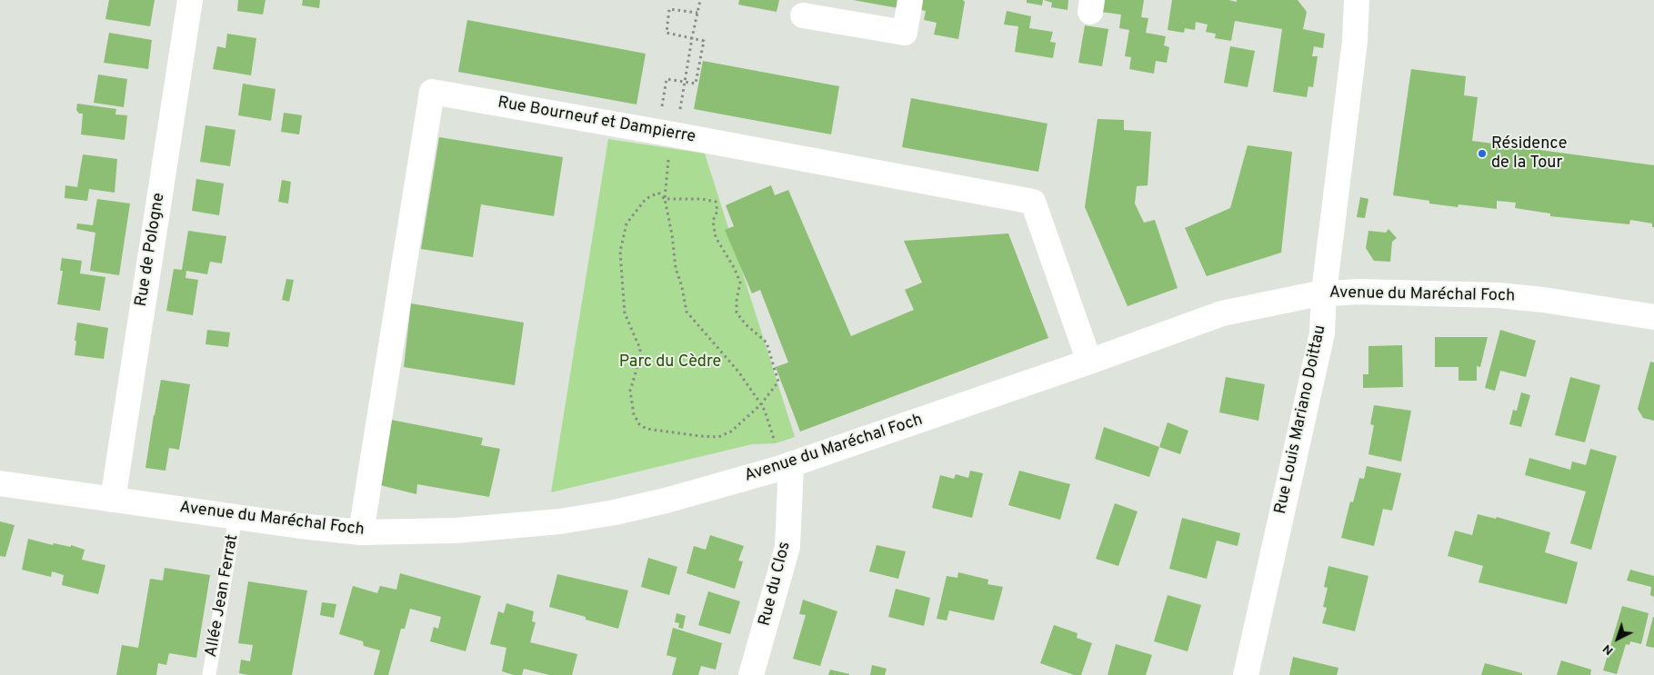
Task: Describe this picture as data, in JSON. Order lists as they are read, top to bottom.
{
  "streets": {
    "street": [
      "Rue Bourneuf et Dampierre",
      "Rue de Pologne",
      "Avenue du Maréchal Foch",
      "Rue Louis Mariano Doittau",
      "Rue du Clos"
    ],
    "lane": ["Allée Jean Ferrat"]
  },
  "crossings": [
    ["Rue Bourneuf et Dampierre", "Avenue du Maréchal Foch"],
    ["Rue de Pologne", "Avenue du Maréchal Foch"],
    ["Avenue du Maréchal Foch", "Rue Louis Mariano Doittau"],
    ["Avenue du Maréchal Foch", "Rue du Clos"],
    ["Avenue du Maréchal Foch", "Allée Jean Ferrat"]
  ],
  "parks": ["Parc du Cèdre"],
  "places": ["Résidence de la Tour"],
  "north": "bottom left"
}
